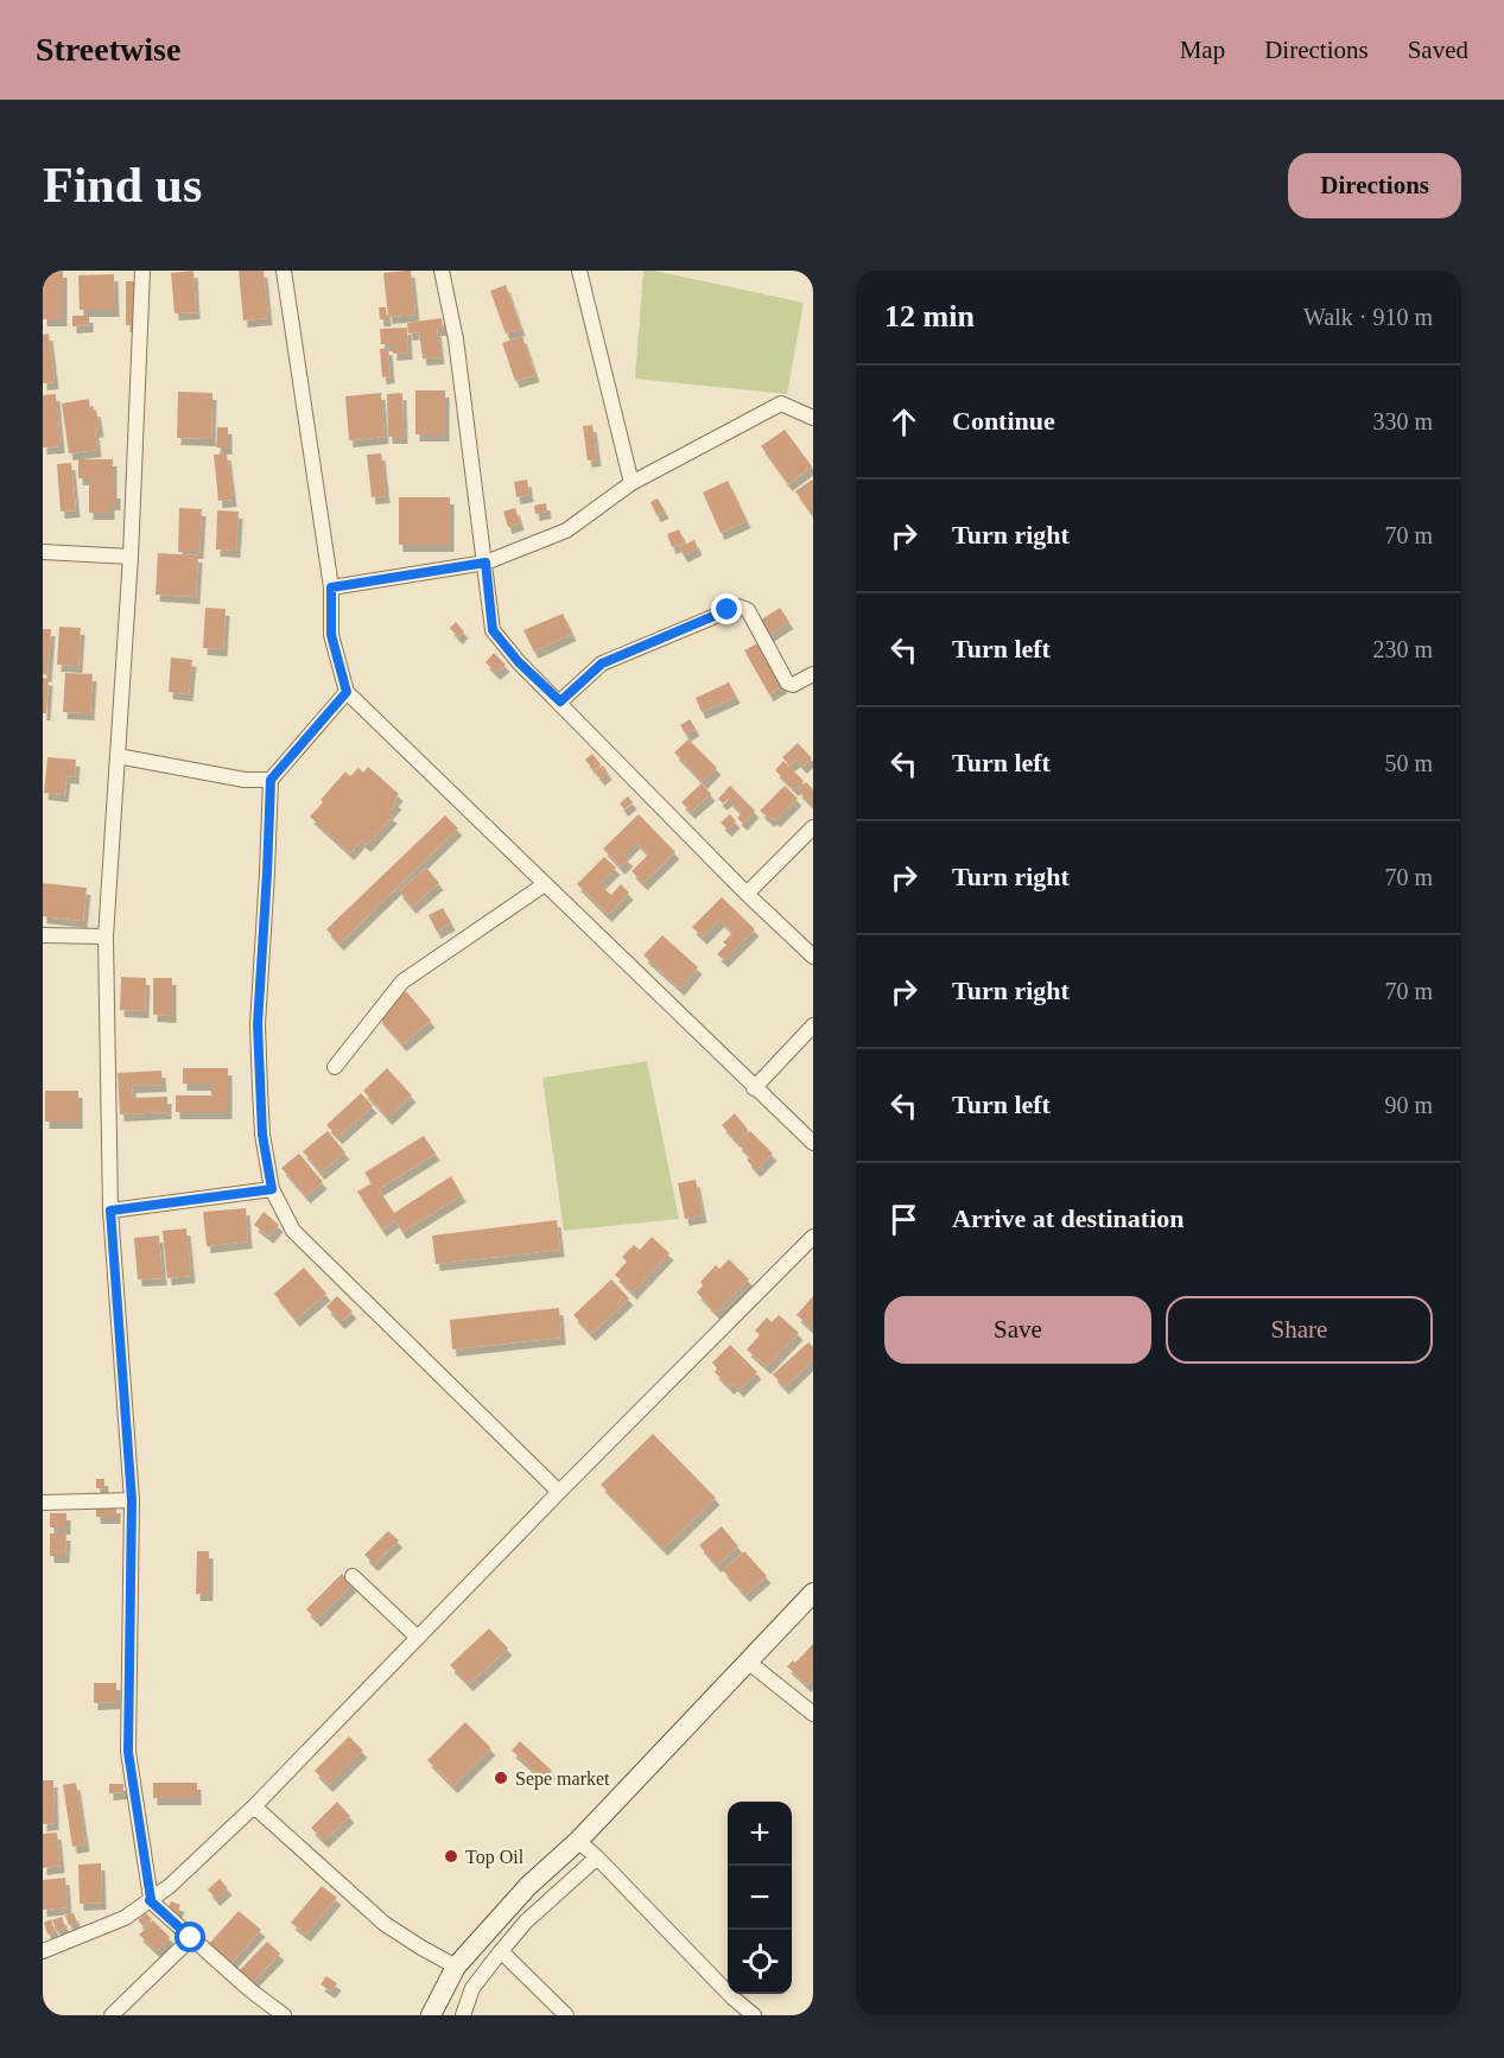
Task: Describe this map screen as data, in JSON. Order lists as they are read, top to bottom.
{
  "places": ["Sepe market", "Top Oil"],
  "page": {
    "header": "Streetwise",
    "nav": ["Map", "Directions", "Saved"],
    "buttons": [
      "Directions",
      ["Save", "Share"]
    ],
    "title": "Find us",
    "heading": ["12 min", "Walk · 910 m"],
    "list": [
      ["Continue", "330 m"],
      ["Turn right", "70 m"],
      ["Turn left", "230 m"],
      ["Turn left", "50 m"],
      ["Turn right", "70 m"],
      ["Turn right", "70 m"],
      ["Turn left", "90 m"],
      "Arrive at destination"
    ],
    "map_buttons": ["+", "−"]
  }
}
